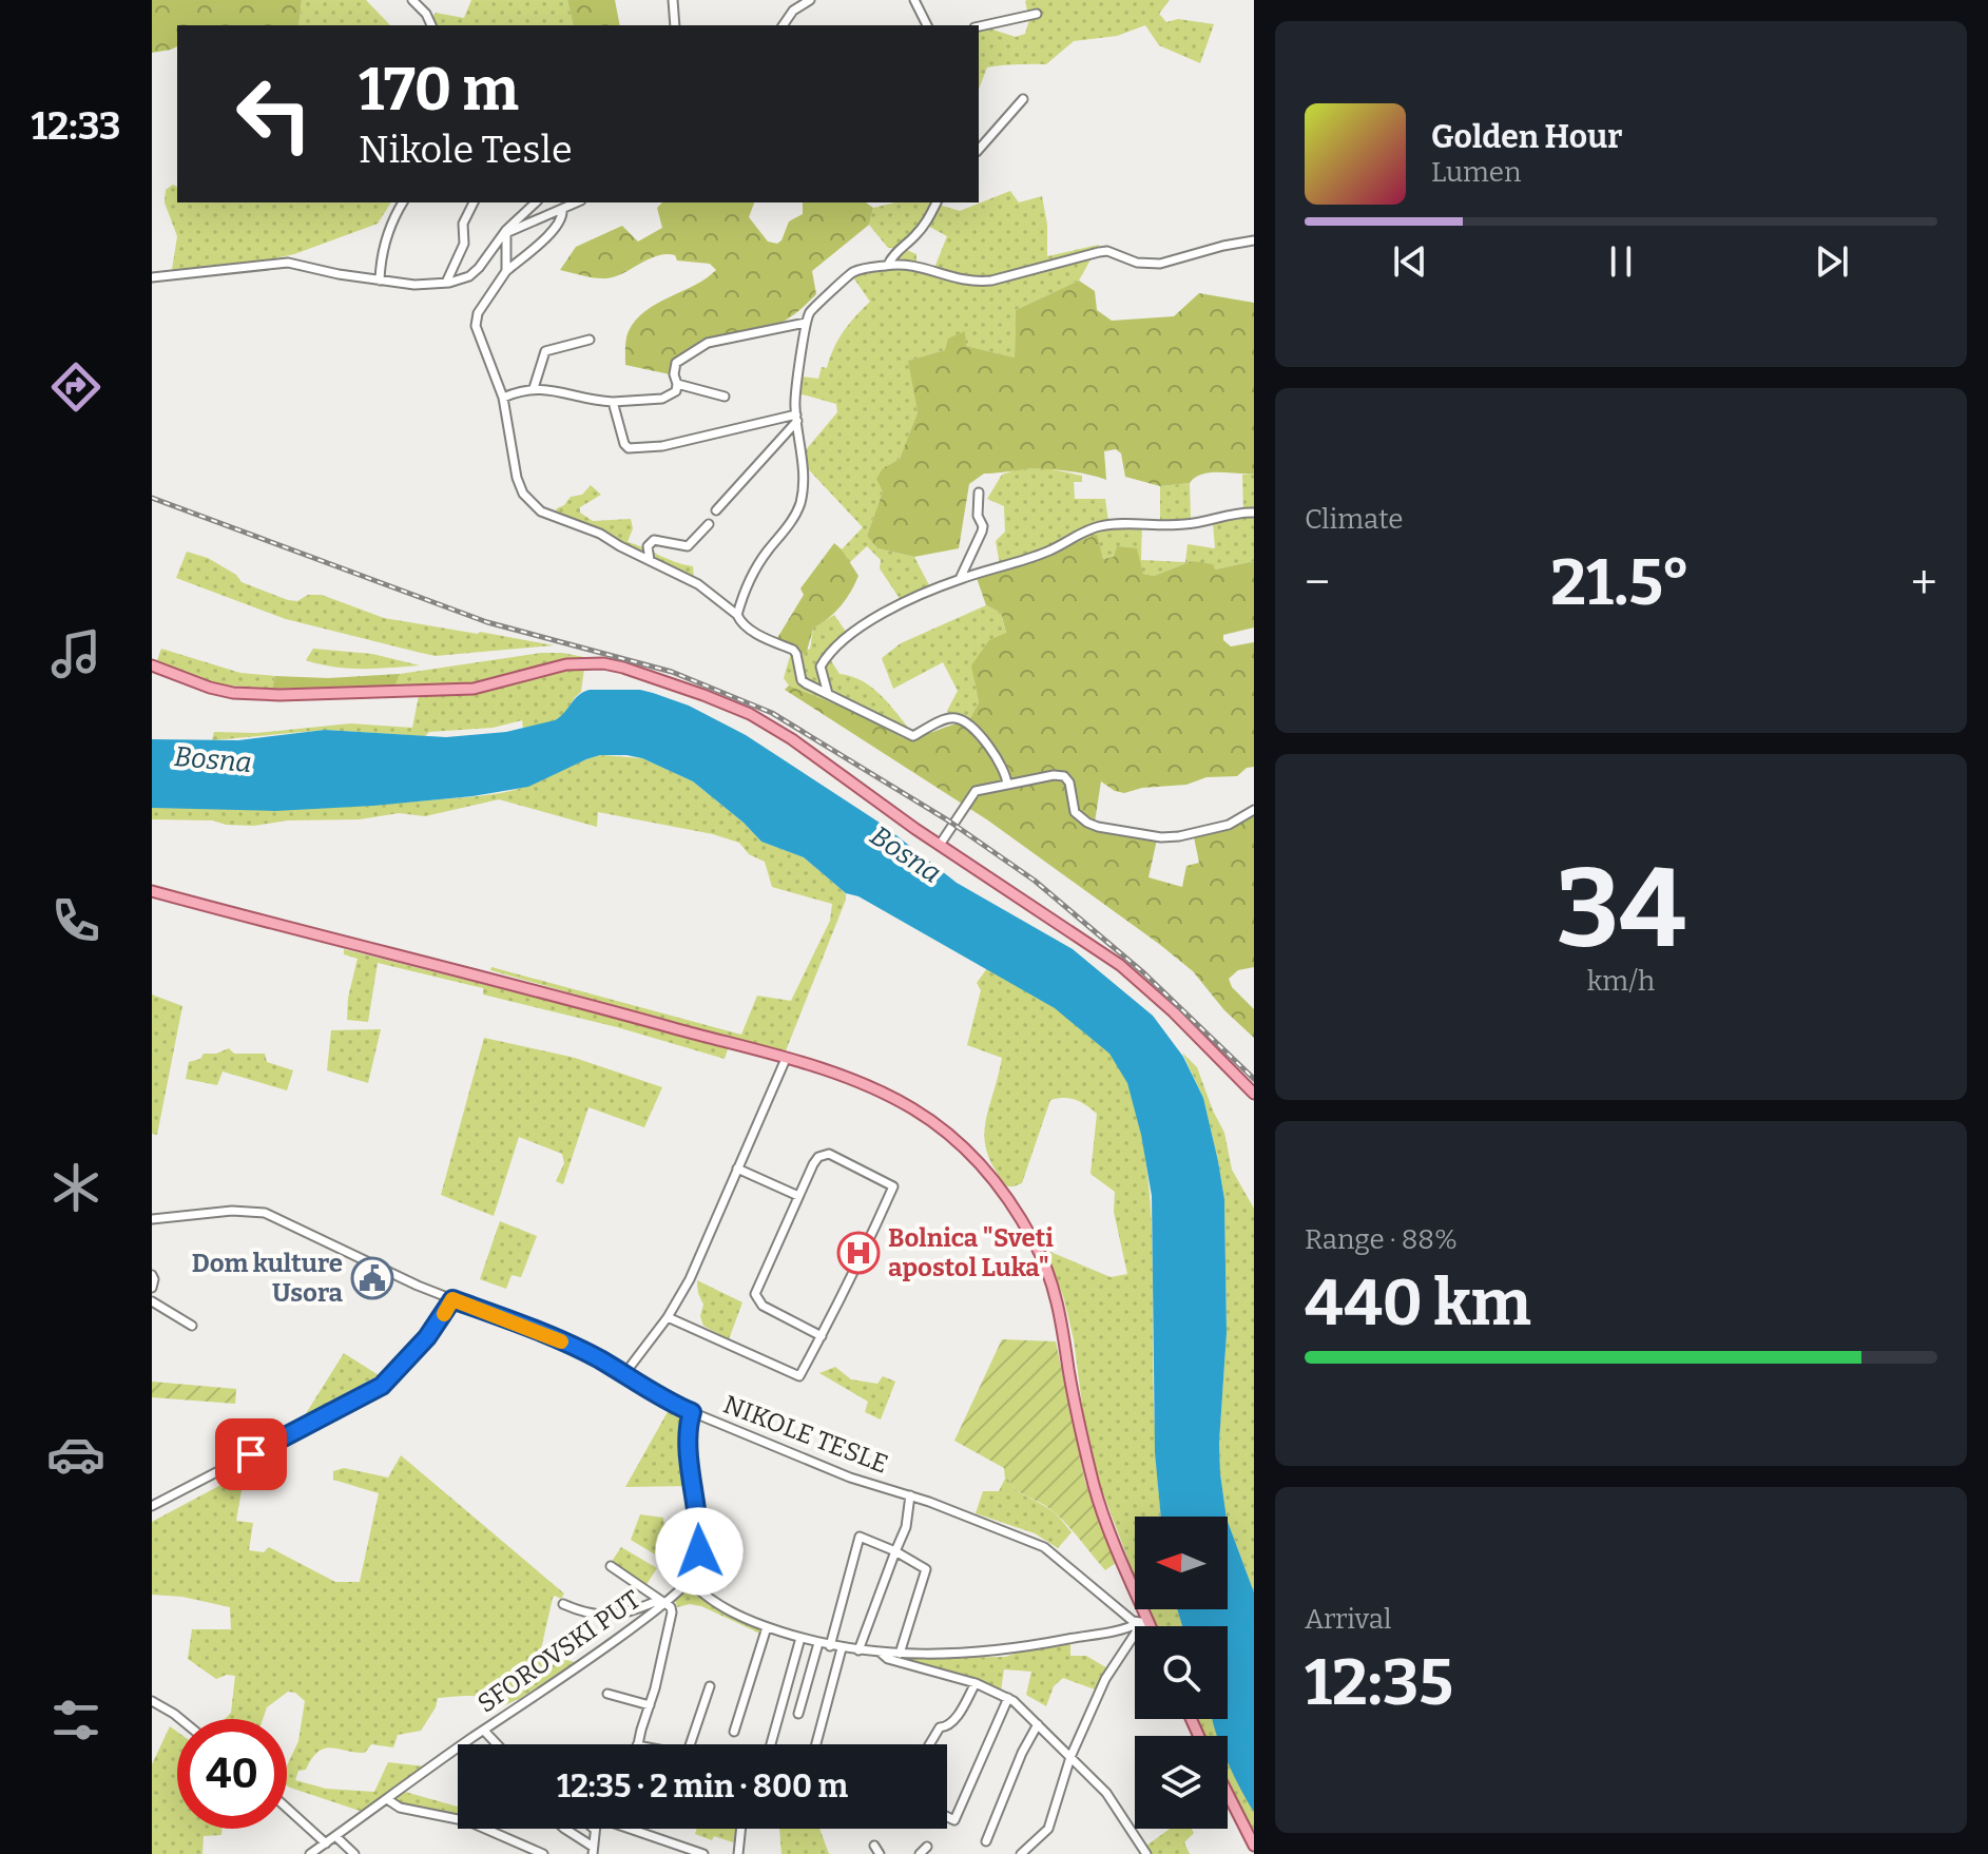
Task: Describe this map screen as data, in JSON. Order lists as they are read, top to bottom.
{
  "streets": {
    "street": ["NIKOLE TESLE", "SFOROVSKI PUT"]
  },
  "water": ["Bosna"],
  "places": {
    "hospital": ["Bolnica \"Sveti apostol Luka\""],
    "public building": ["Dom kulture Usora"]
  },
  "north": "left",
  "page": {
    "tabs": "12:33",
    "turn": ["170 m", "Nikole Tesle"],
    "song": ["Golden Hour", "Lumen"],
    "tile": [
      "Climate",
      ["34", "km/h"],
      ["Range · 88%", "440 km"],
      ["Arrival", "12:35"]
    ],
    "heat": ["−", "21.5°", "+"],
    "limit": "40",
    "trip": "12:35 · 2 min · 800 m"
  }
}
